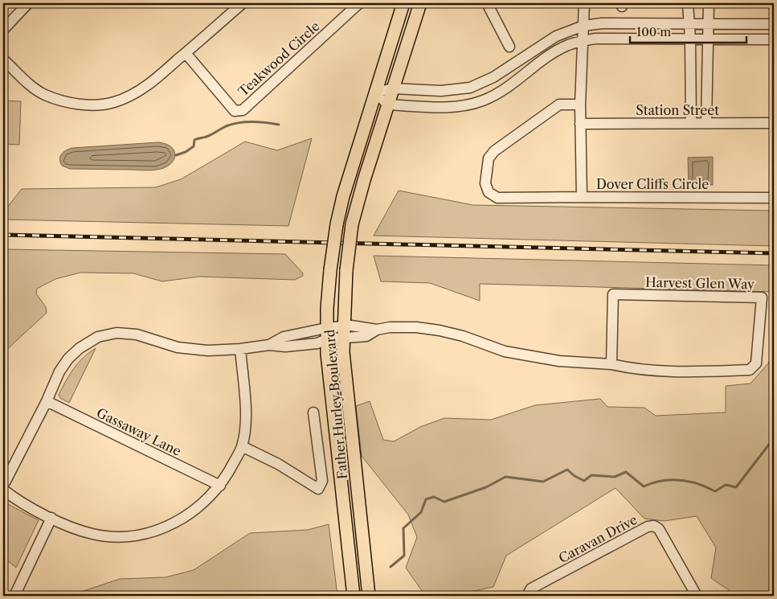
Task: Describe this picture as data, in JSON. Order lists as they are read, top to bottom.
{
  "streets": {
    "main road": ["Father Hurley Boulevard"],
    "street": [
      "Teakwood Circle",
      "Station Street",
      "Dover Cliffs Circle",
      "Harvest Glen Way",
      "Gassaway Lane",
      "Caravan Drive"
    ]
  },
  "crossings": [
    ["Station Street", "Dover Cliffs Circle"],
    ["Harvest Glen Way", "Father Hurley Boulevard"],
    ["Harvest Glen Way", "Gassaway Lane"]
  ],
  "scale_bar": "100 m"
}
